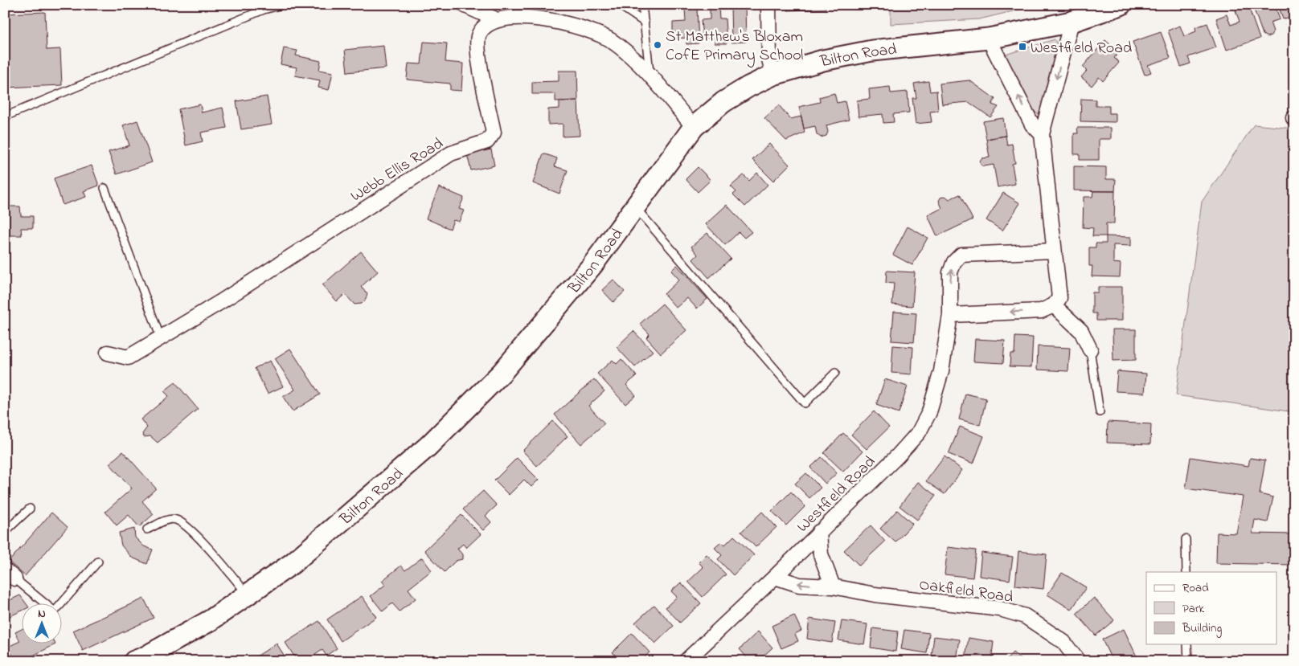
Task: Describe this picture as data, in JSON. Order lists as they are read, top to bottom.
{
  "streets": {
    "main road": ["Bilton Road"],
    "street": ["Webb Ellis Road", "Westfield Road", "Oakfield Road"]
  },
  "crossings": [
    ["Westfield Road", "Oakfield Road"]
  ],
  "places": {
    "other": ["St Matthew's Bloxam CofE Primary School"],
    "transit": ["Westfield Road"]
  },
  "legend": ["Road", "Park", "Building"],
  "north": "top"
}
